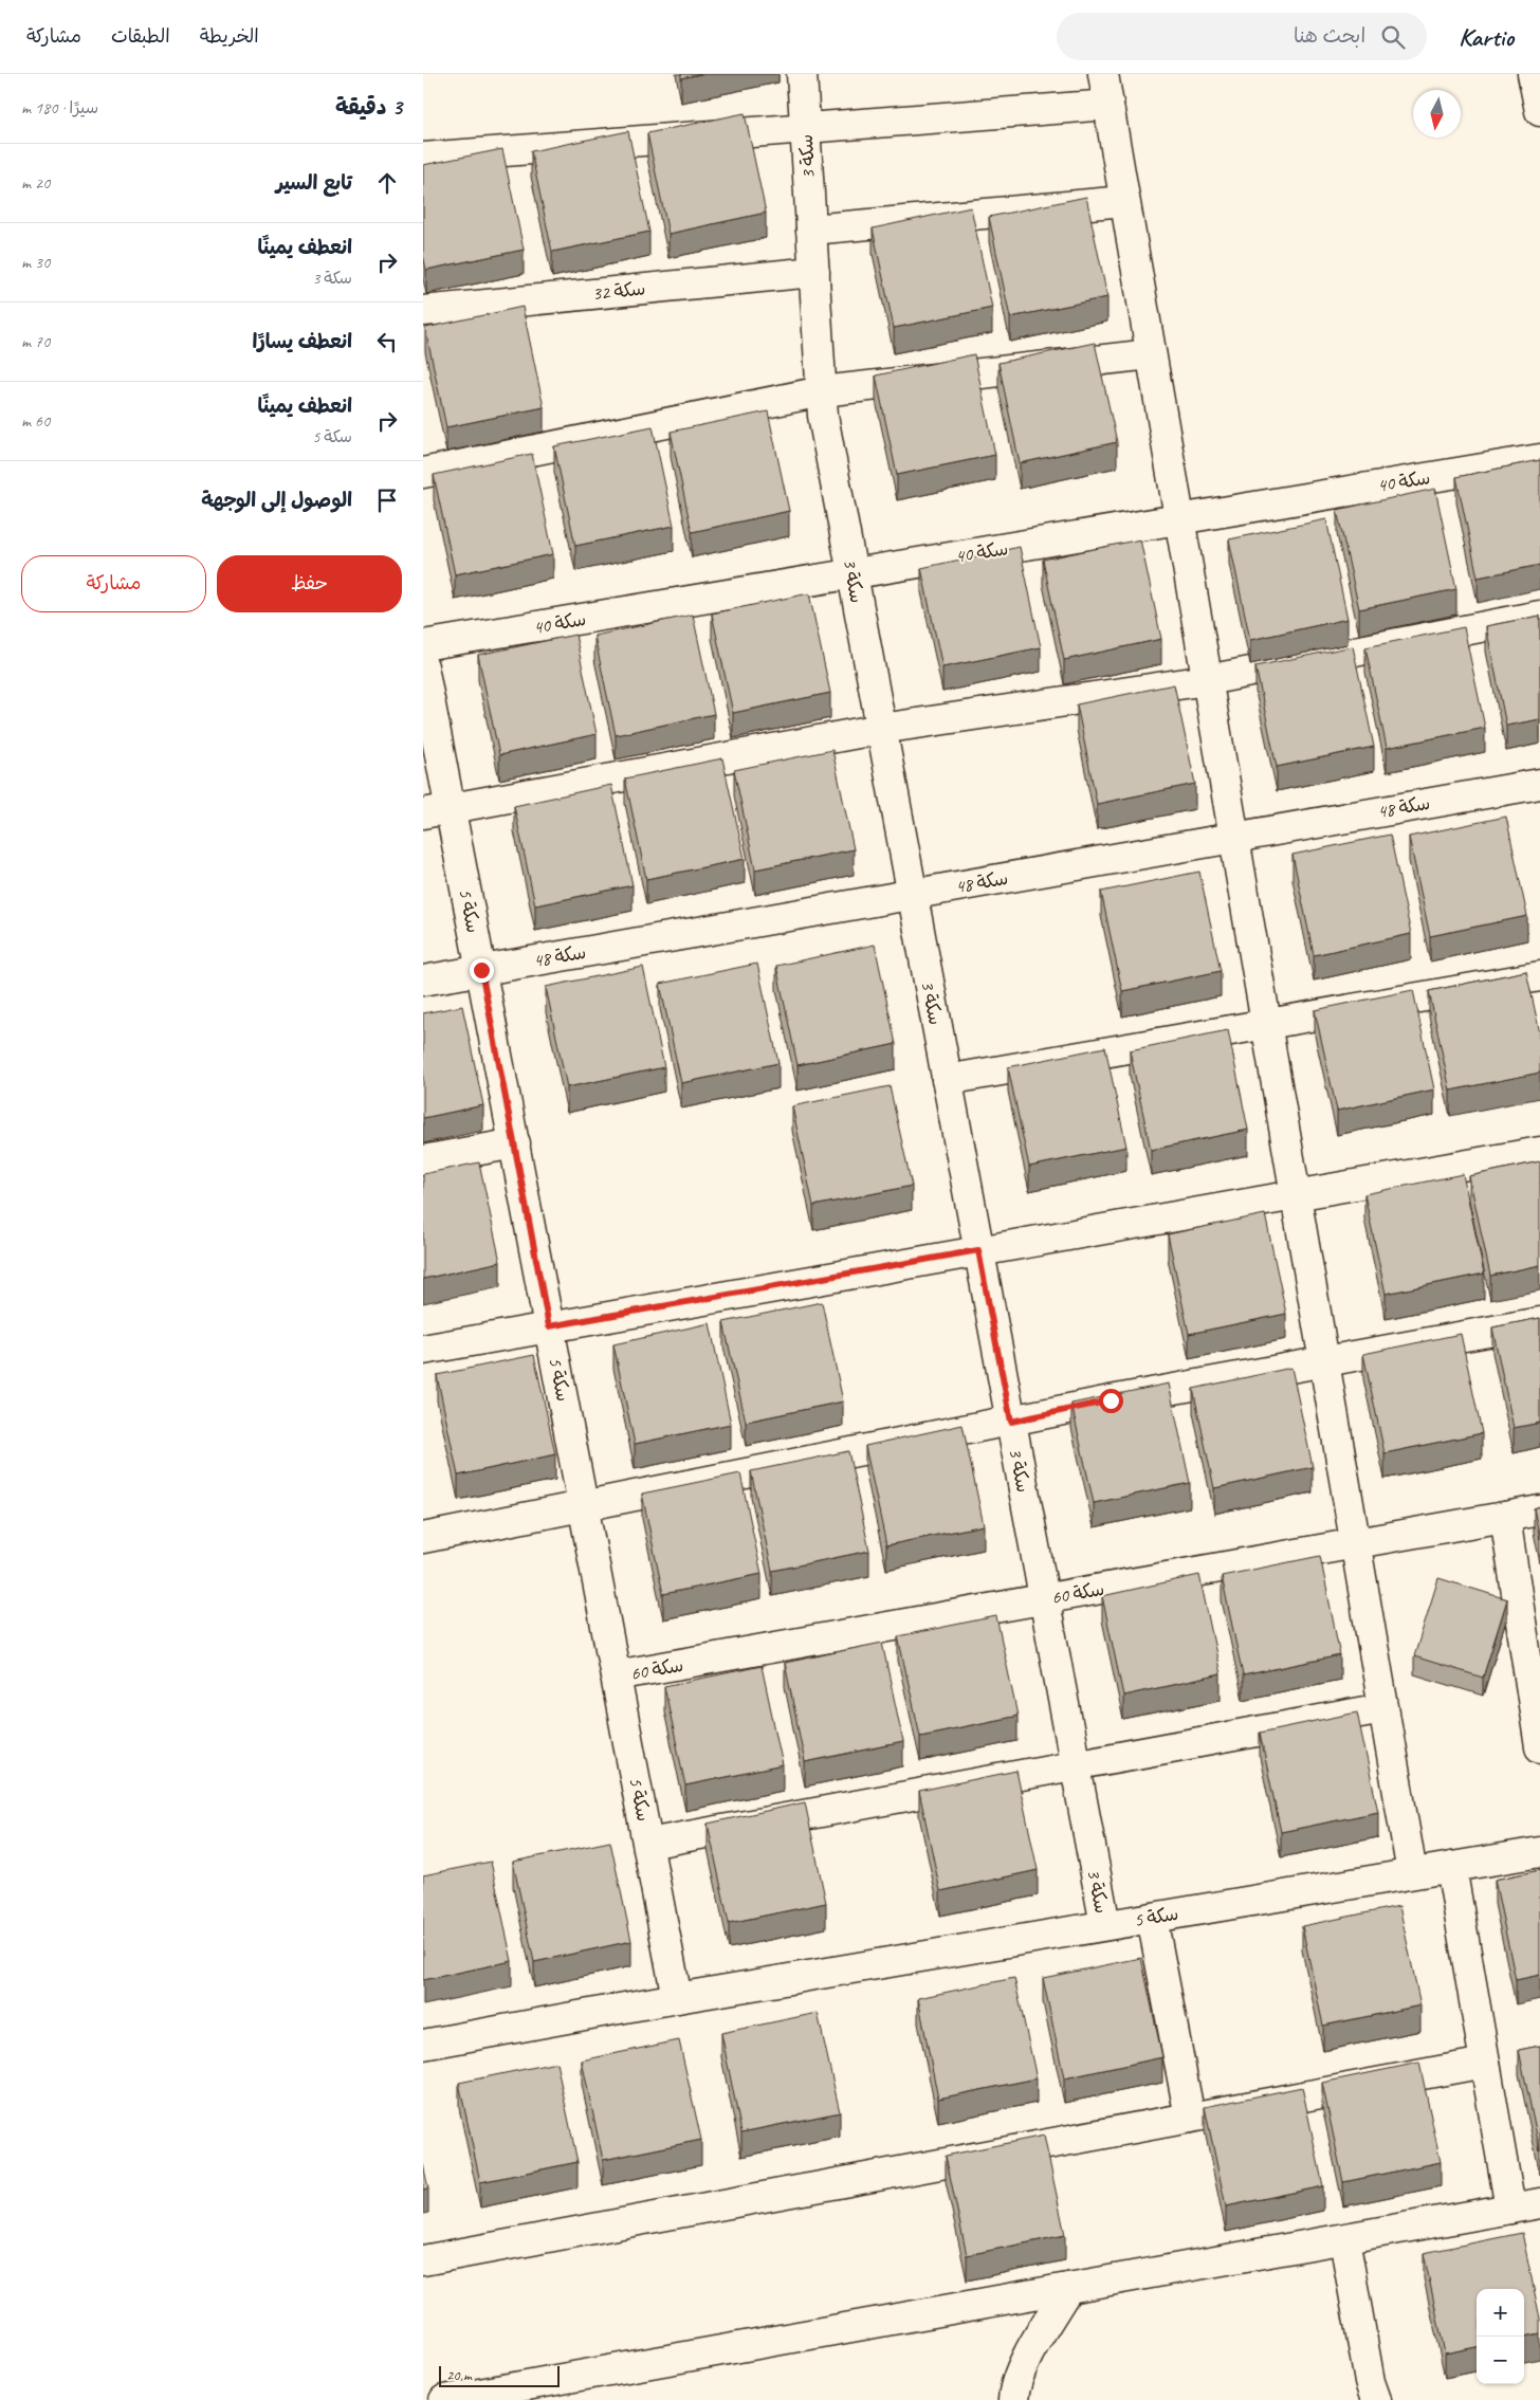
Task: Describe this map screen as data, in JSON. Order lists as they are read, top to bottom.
{
  "streets": {
    "street": [
      "سكة 3",
      "سكة 32",
      "سكة 40",
      "سكة 48",
      "سكة 5",
      "سكة 60"
    ]
  },
  "crossings": [
    ["سكة 3", "سكة 32"],
    ["سكة 3", "سكة 40"],
    ["سكة 3", "سكة 48"],
    ["سكة 3", "سكة 5"],
    ["سكة 3", "سكة 60"],
    ["سكة 48", "سكة 5"],
    ["سكة 5", "سكة 60"]
  ],
  "scale_bar": "20 m",
  "north": "bottom",
  "page": {
    "header": "Kartio",
    "search": "ابحث هنا",
    "nav": ["الخريطة", "الطبقات", "مشاركة"],
    "heading": ["3 دقيقة", "سيرًا · 180 m"],
    "list": [
      ["تابع السير", "20 m"],
      ["انعطف يمينًا", "سكة 3", "30 m"],
      ["انعطف يسارًا", "70 m"],
      ["انعطف يمينًا", "سكة 5", "60 m"],
      "الوصول إلى الوجهة"
    ],
    "buttons": ["حفظ", "مشاركة"],
    "map_buttons": ["+", "−"],
    "scale": "20 m"
  }
}
